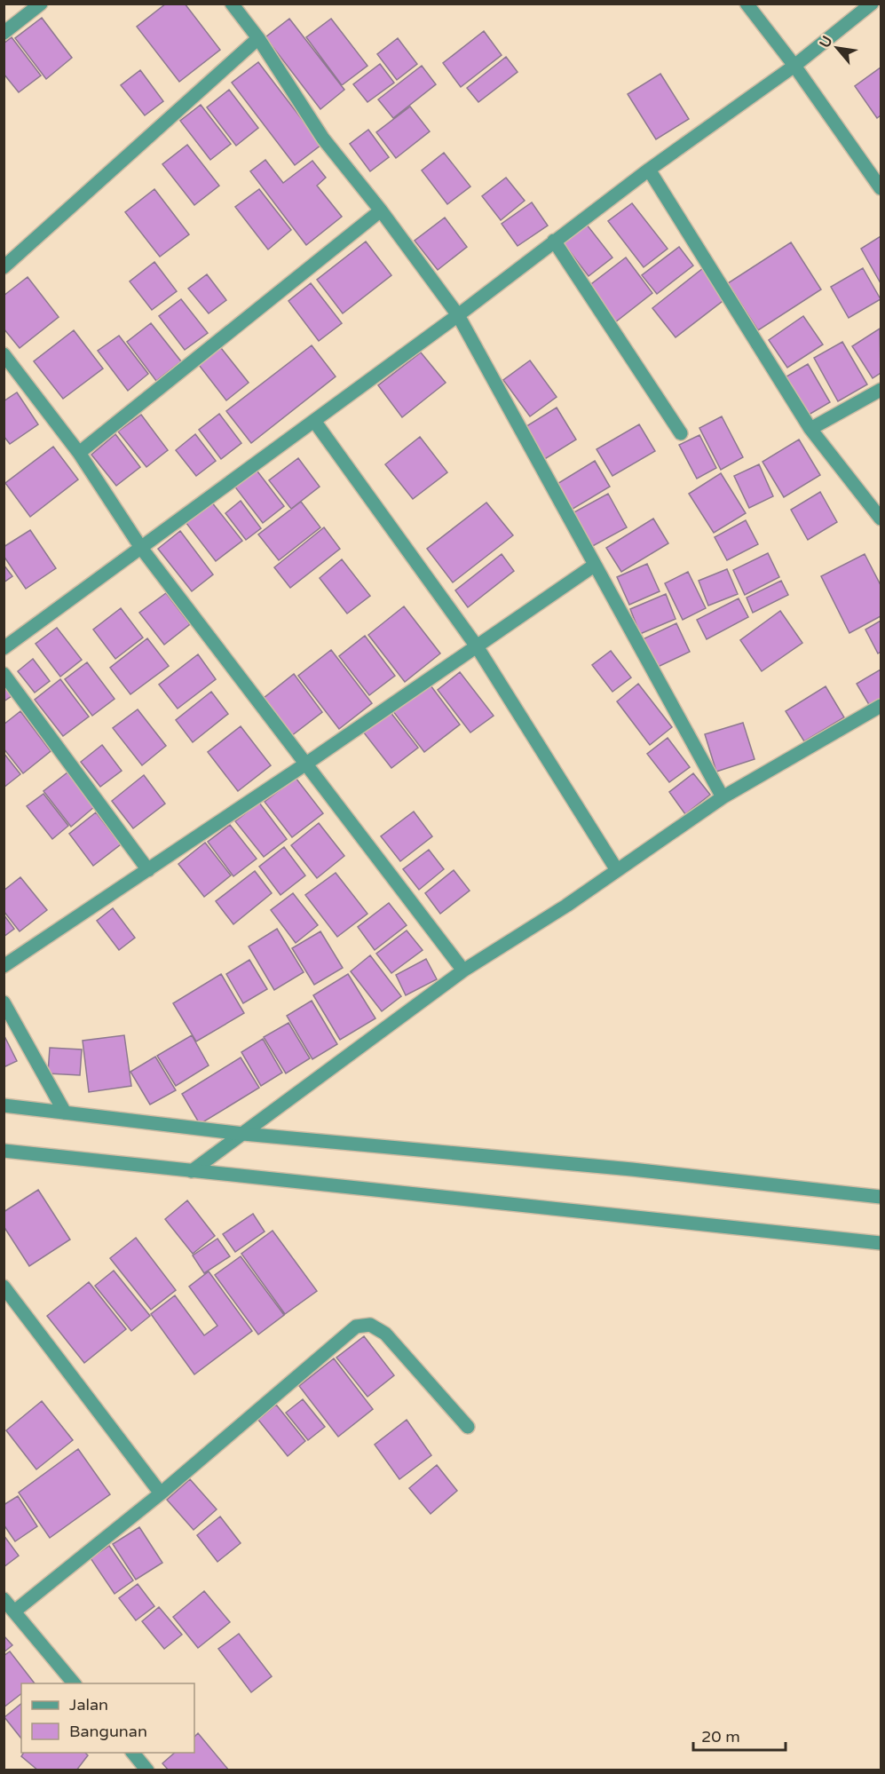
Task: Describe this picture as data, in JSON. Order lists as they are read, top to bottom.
{
  "legend": ["Jalan", "Bangunan"],
  "scale_bar": "20 m",
  "north": "top left"
}
